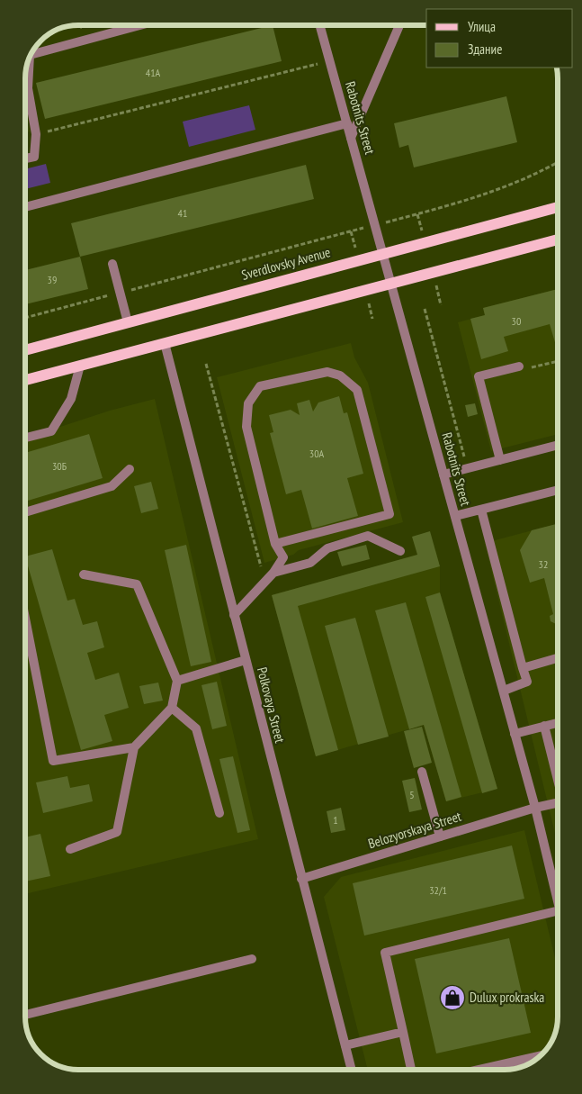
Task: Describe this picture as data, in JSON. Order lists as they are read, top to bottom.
{
  "streets": {
    "main road": ["Sverdlovsky Avenue"],
    "street": ["Rabotnits Street", "Polkovaya Street", "Belozyorskaya Street"]
  },
  "crossings": [
    ["Rabotnits Street", "Sverdlovsky Avenue"],
    ["Rabotnits Street", "Belozyorskaya Street"],
    ["Polkovaya Street", "Belozyorskaya Street"]
  ],
  "places": {
    "shop": ["Dulux prokraska"]
  },
  "house_numbers": [
    "41А",
    "41",
    "39",
    "30",
    "30А",
    "30Б",
    "32",
    "5",
    "1",
    "32/1"
  ],
  "legend": ["Улица", "Здание"]
}
